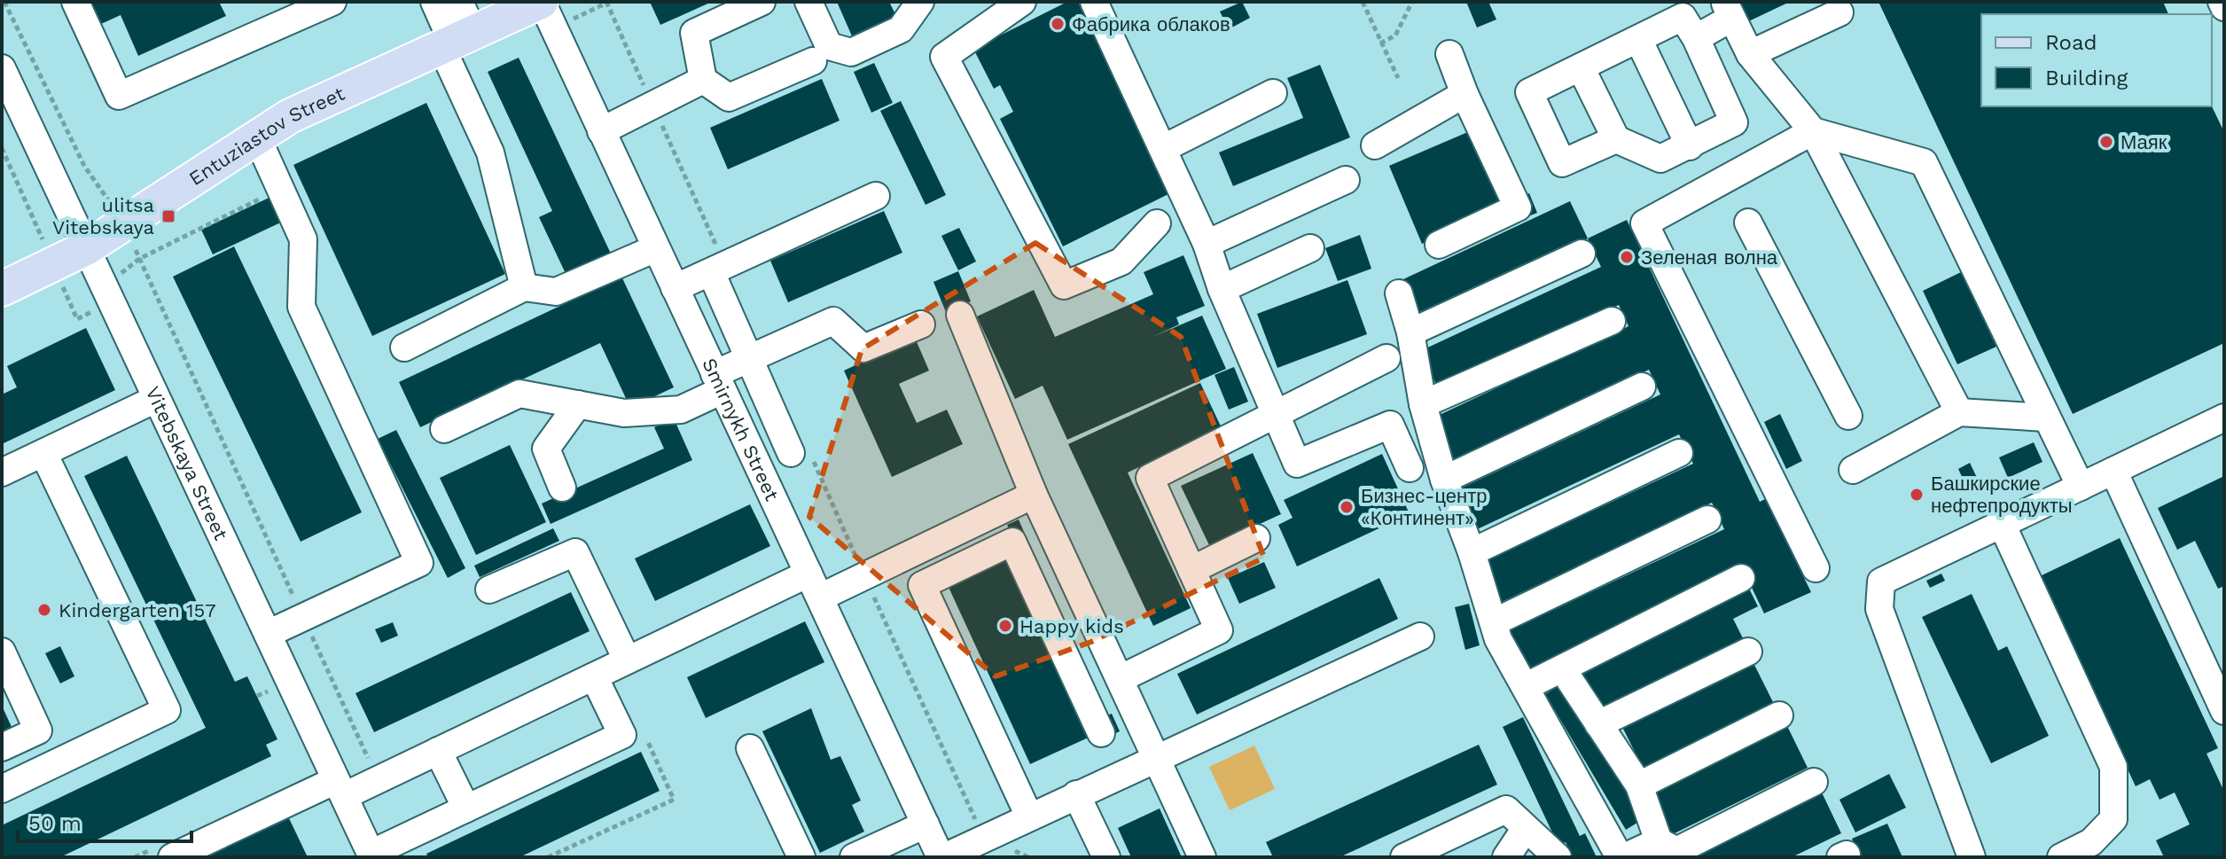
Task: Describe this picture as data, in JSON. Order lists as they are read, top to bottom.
{
  "streets": {
    "main road": ["Entuziastov Street"],
    "street": ["Smirnykh Street", "Vitebskaya Street"]
  },
  "crossings": [
    ["Entuziastov Street", "Smirnykh Street"],
    ["Entuziastov Street", "Vitebskaya Street"]
  ],
  "places": {
    "other": [
      "Фабрика облаков",
      "Маяк",
      "Зеленая волна",
      "Башкирские нефтепродукты",
      "Бизнес-центр «Континент»",
      "Kindergarten 157",
      "Happy kids"
    ],
    "transit": ["ulitsa Vitebskaya"]
  },
  "legend": ["Road", "Building"],
  "scale_bar": "50 m"
}
